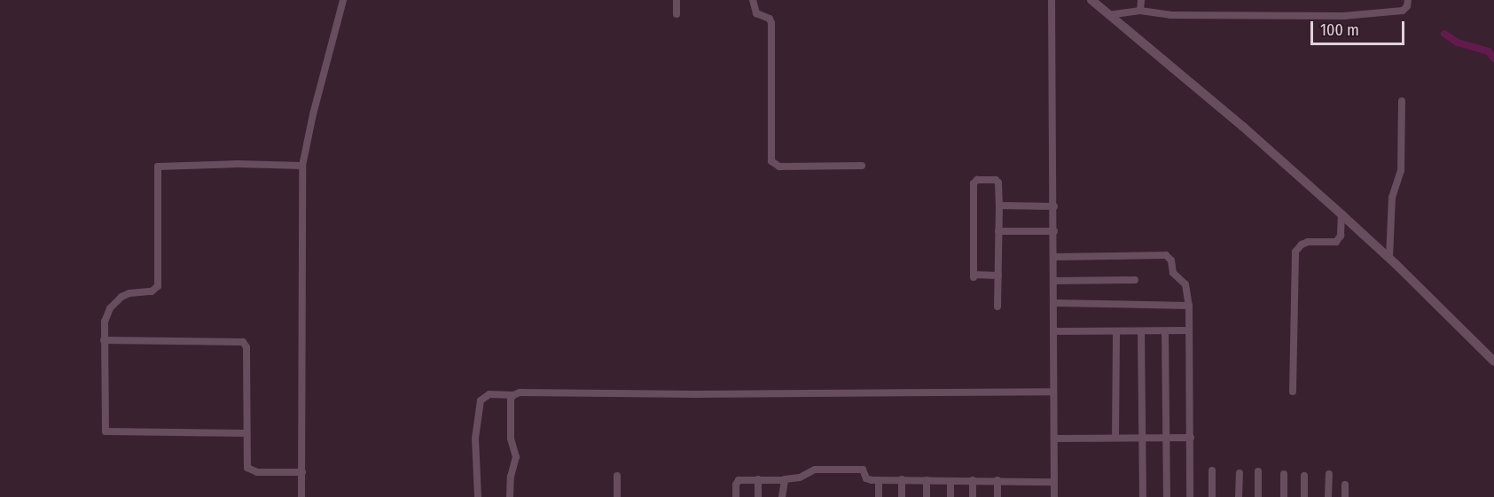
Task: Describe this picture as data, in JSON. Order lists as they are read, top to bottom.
{
  "scale_bar": "100 m"
}
